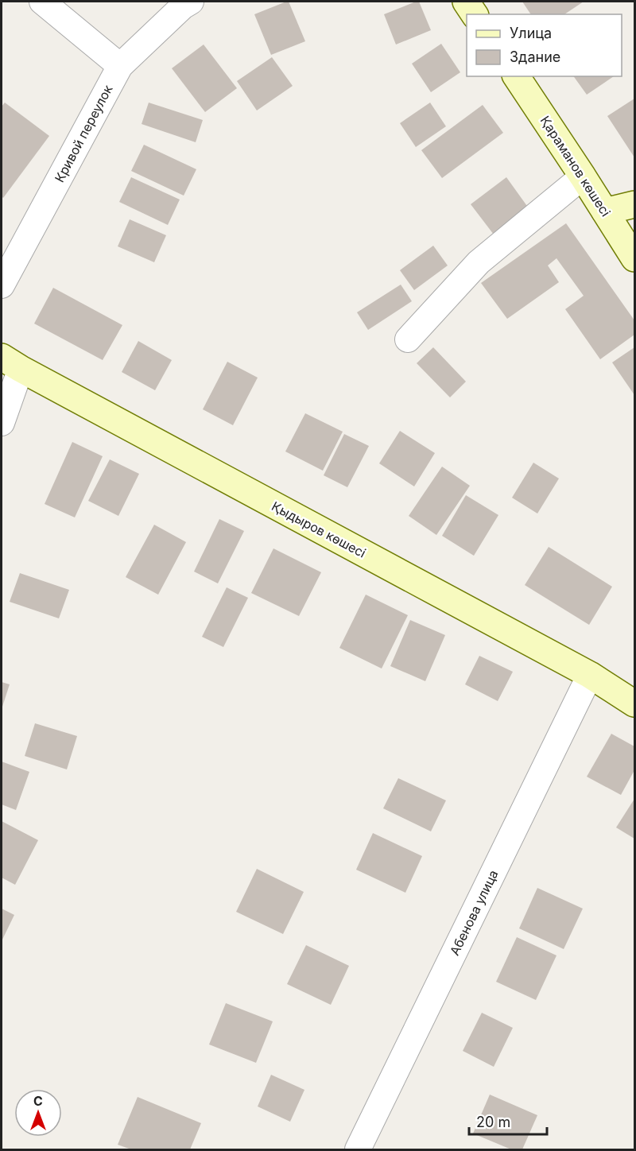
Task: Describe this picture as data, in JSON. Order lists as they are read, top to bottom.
{
  "streets": {
    "street": [
      "Кривой переулок",
      "Қараманов көшесі",
      "Қыдыров көшесі",
      "Абенова улица"
    ]
  },
  "crossings": [
    ["Қыдыров көшесі", "Абенова улица"]
  ],
  "legend": ["Улица", "Здание"],
  "scale_bar": "20 m",
  "north": "top"
}
